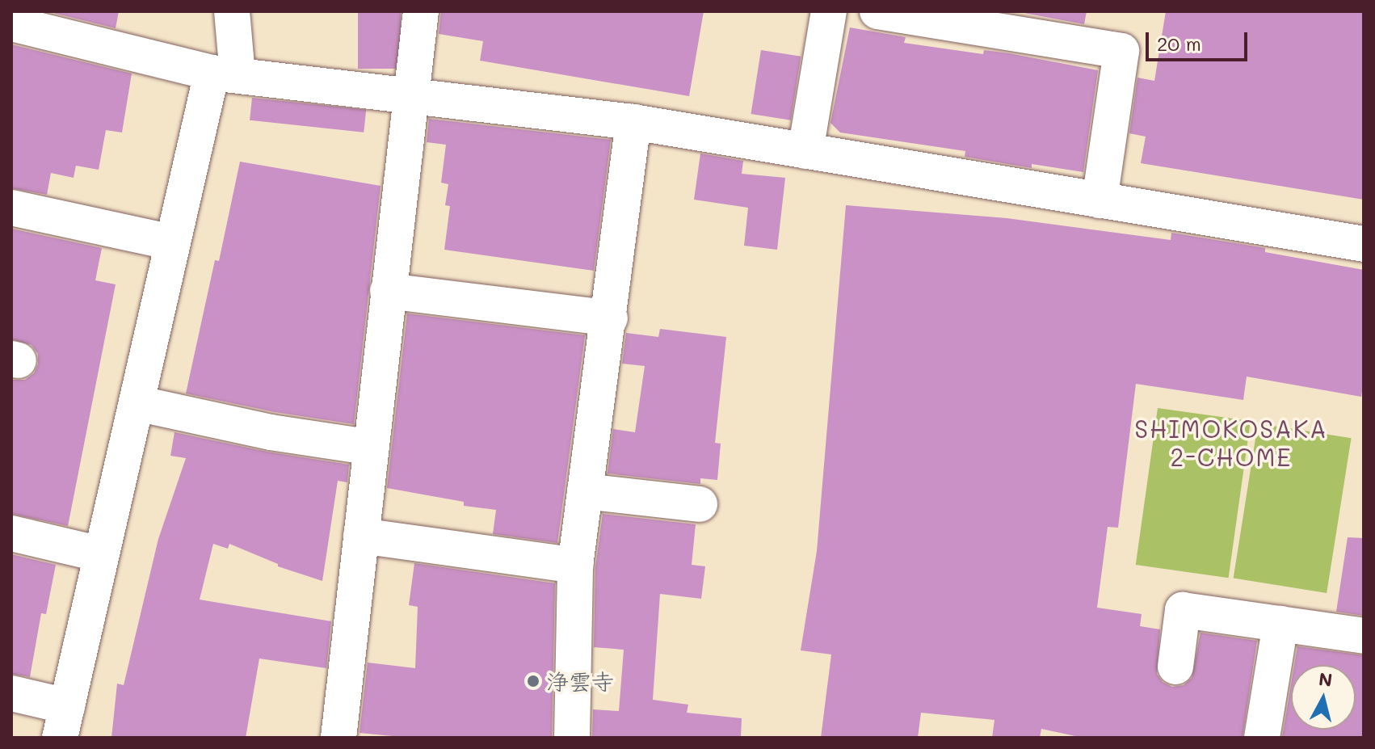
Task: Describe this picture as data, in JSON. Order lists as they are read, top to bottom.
{
  "districts": ["SHIMOKOSAKA 2-CHOME"],
  "places": ["浄雲寺"],
  "scale_bar": "20 m",
  "north": "top"
}
